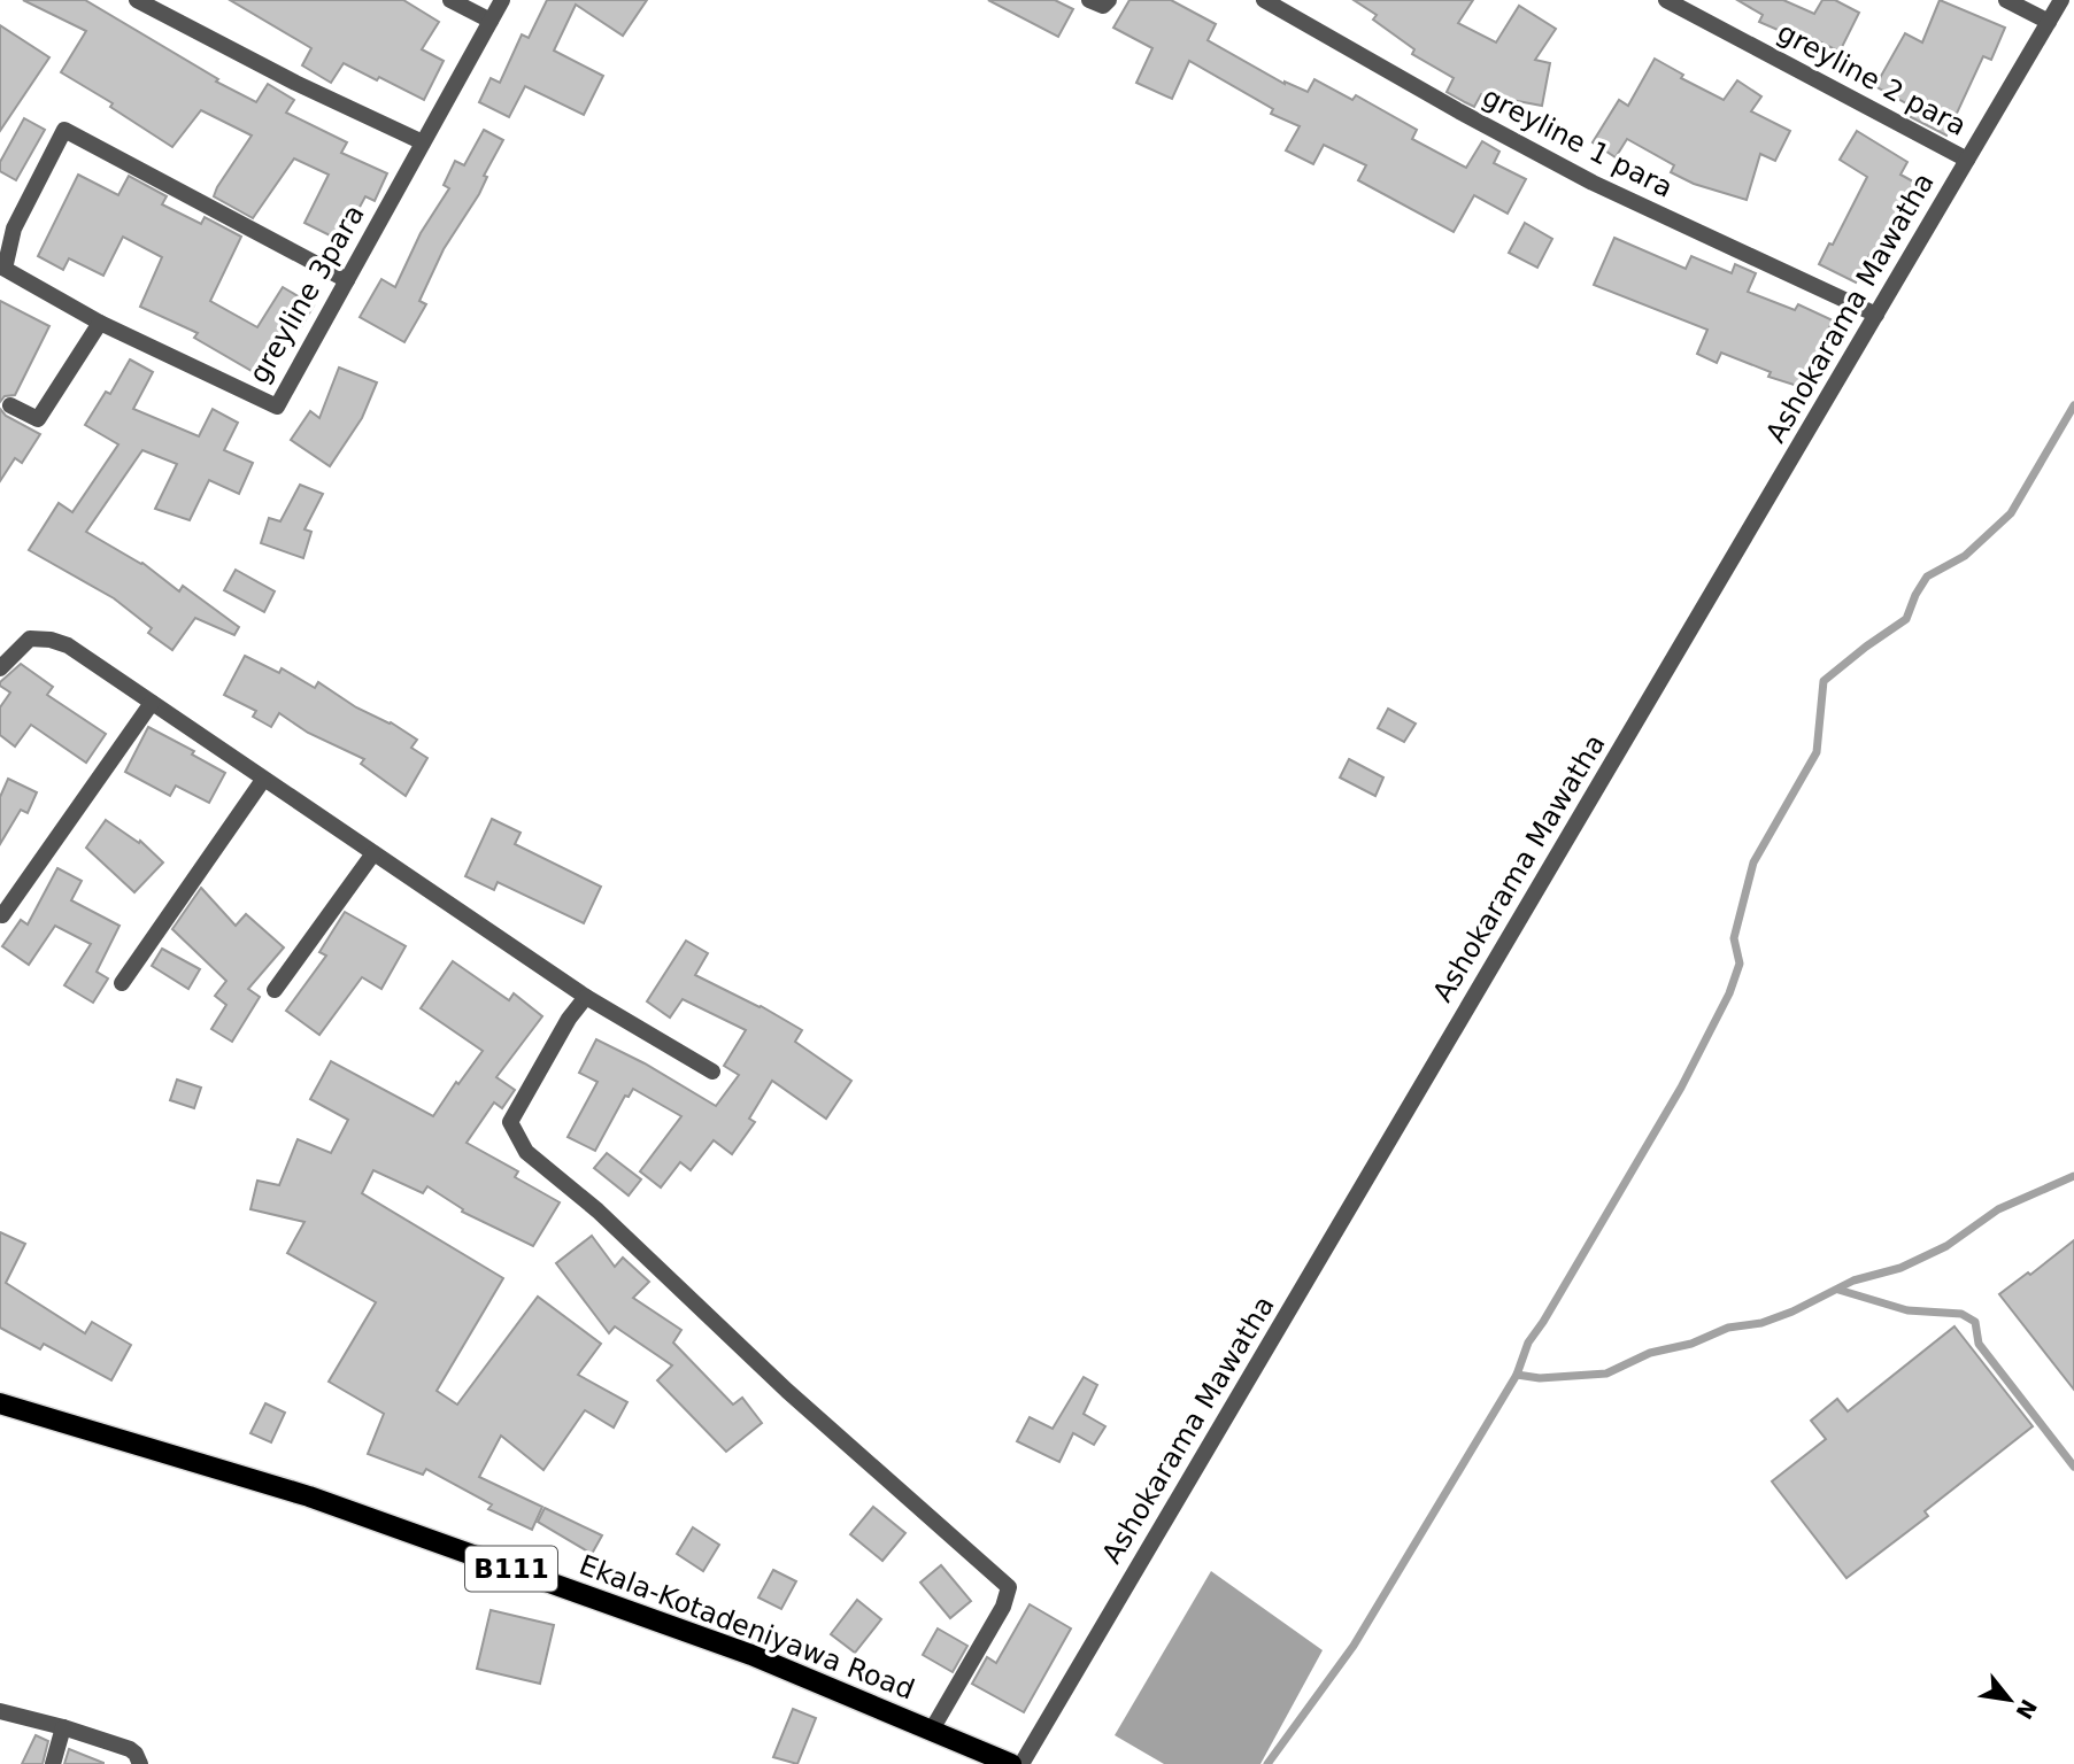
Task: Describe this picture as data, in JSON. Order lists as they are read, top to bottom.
{
  "streets": {
    "main road": ["B111", "Ekala-Kotadeniyawa Road"],
    "street": [
      "greyline 2 para",
      "greyline 1 para",
      "greyline 3para",
      "Ashokarama Mawatha"
    ]
  },
  "crossings": [
    ["greyline 2 para", "Ashokarama Mawatha"],
    ["greyline 1 para", "Ashokarama Mawatha"]
  ],
  "north": "bottom right"
}
